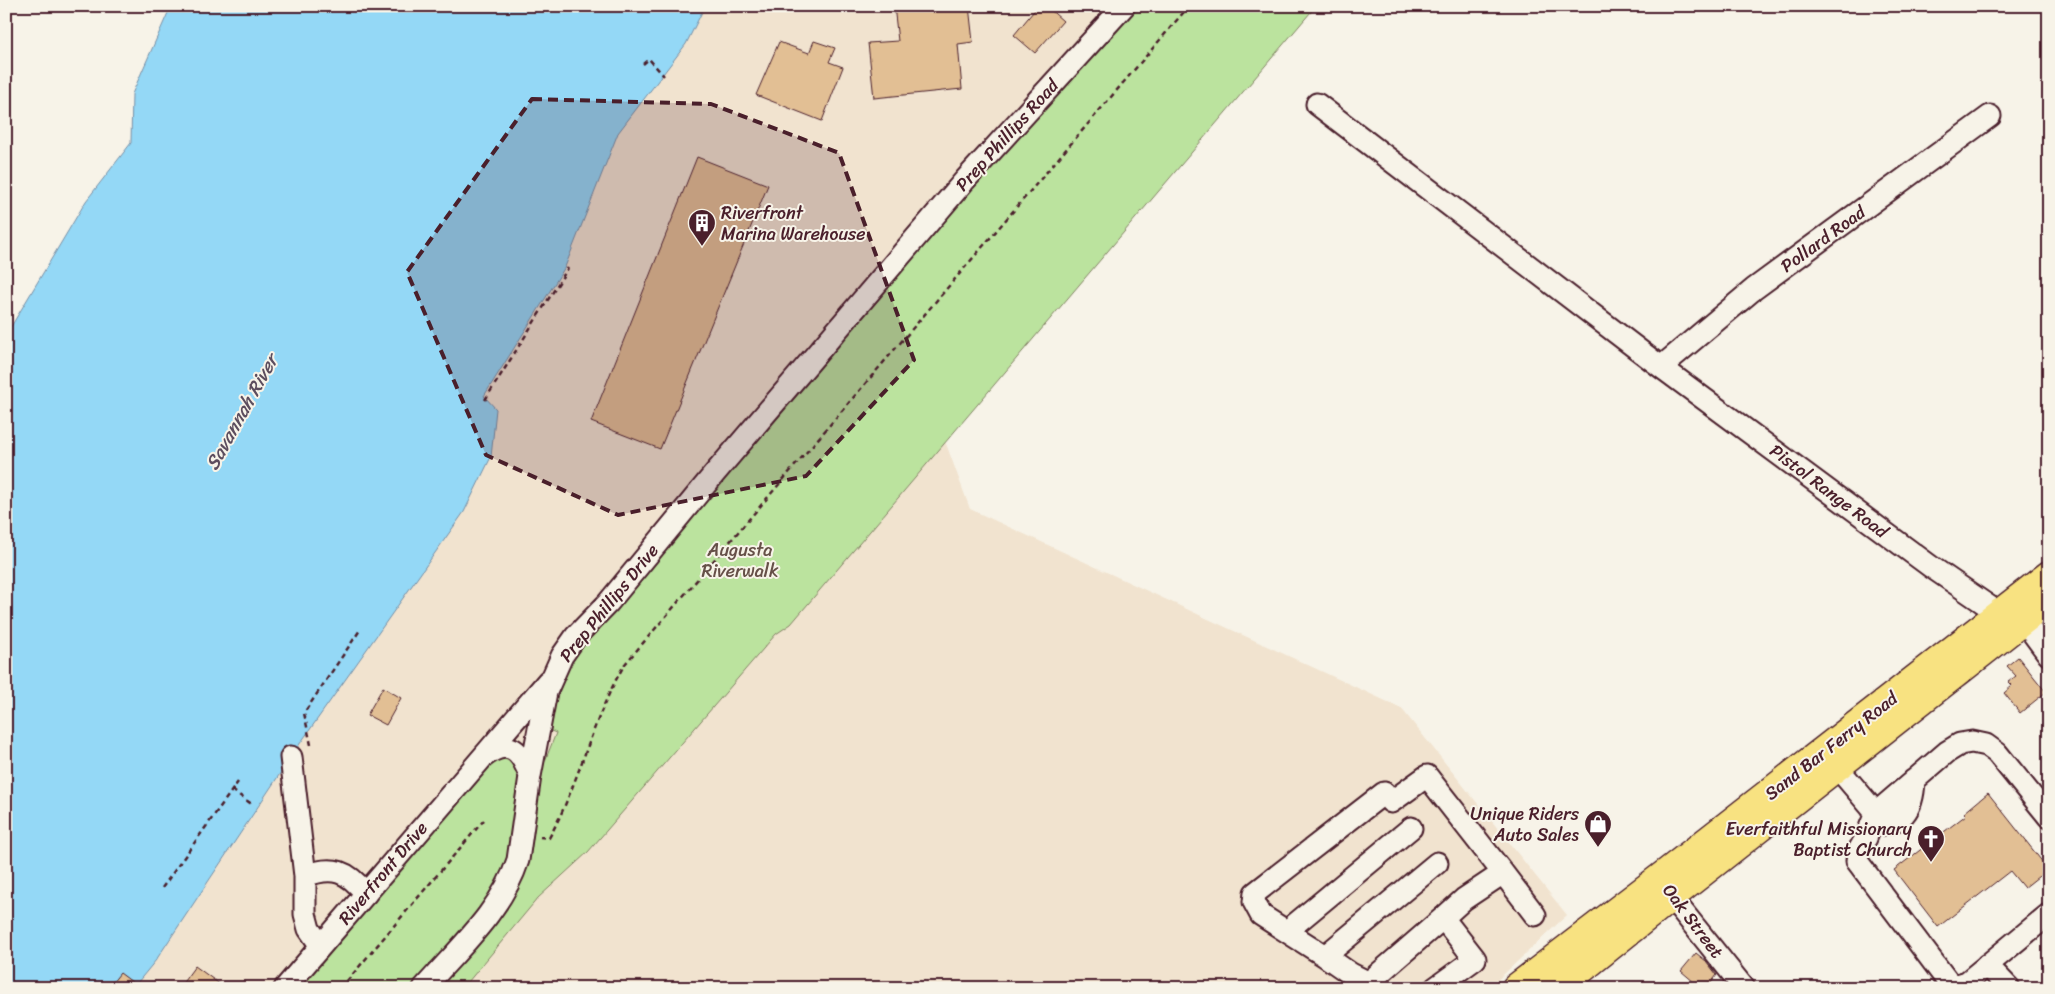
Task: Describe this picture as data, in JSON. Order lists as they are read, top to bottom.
{
  "streets": {
    "main road": ["Sand Bar Ferry Road"],
    "street": [
      "Prep Phillips Road",
      "Pollard Road",
      "Pistol Range Road",
      "Prep Phillips Drive",
      "Riverfront Drive",
      "Oak Street"
    ]
  },
  "crossings": [
    ["Prep Phillips Road", "Prep Phillips Drive"],
    ["Pollard Road", "Pistol Range Road"],
    ["Pistol Range Road", "Sand Bar Ferry Road"],
    ["Prep Phillips Drive", "Riverfront Drive"],
    ["Sand Bar Ferry Road", "Oak Street"]
  ],
  "water": ["Savannah River"],
  "parks": ["Augusta Riverwalk"],
  "places": {
    "building": ["Riverfront Marina Warehouse"],
    "shop": ["Unique Riders Auto Sales"],
    "church": ["Everfaithful Missionary Baptist Church"]
  }
}
